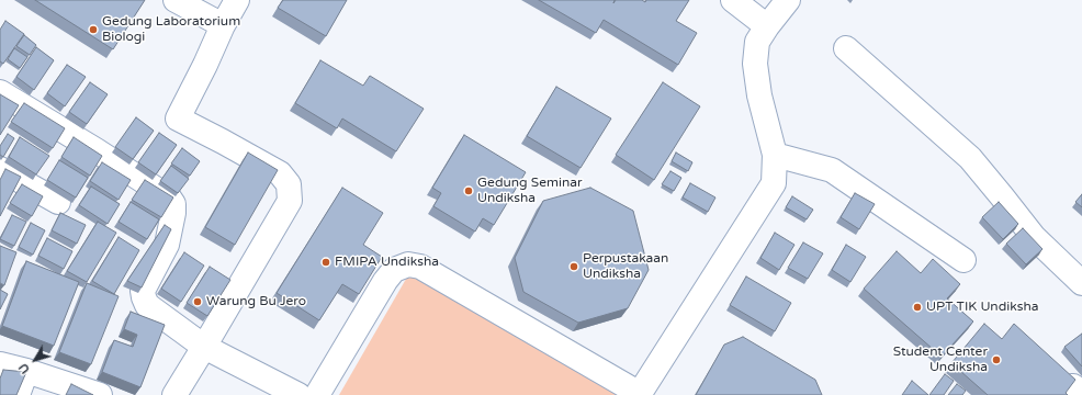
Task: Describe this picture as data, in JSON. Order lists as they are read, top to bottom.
{
  "places": [
    "Gedung Laboratorium Biologi",
    "Gedung Seminar Undiksha",
    "FMIPA Undiksha",
    "Perpustakaan Undiksha",
    "Warung Bu Jero",
    "UPT TIK Undiksha",
    "Student Center Undiksha"
  ],
  "north": "bottom left"
}
